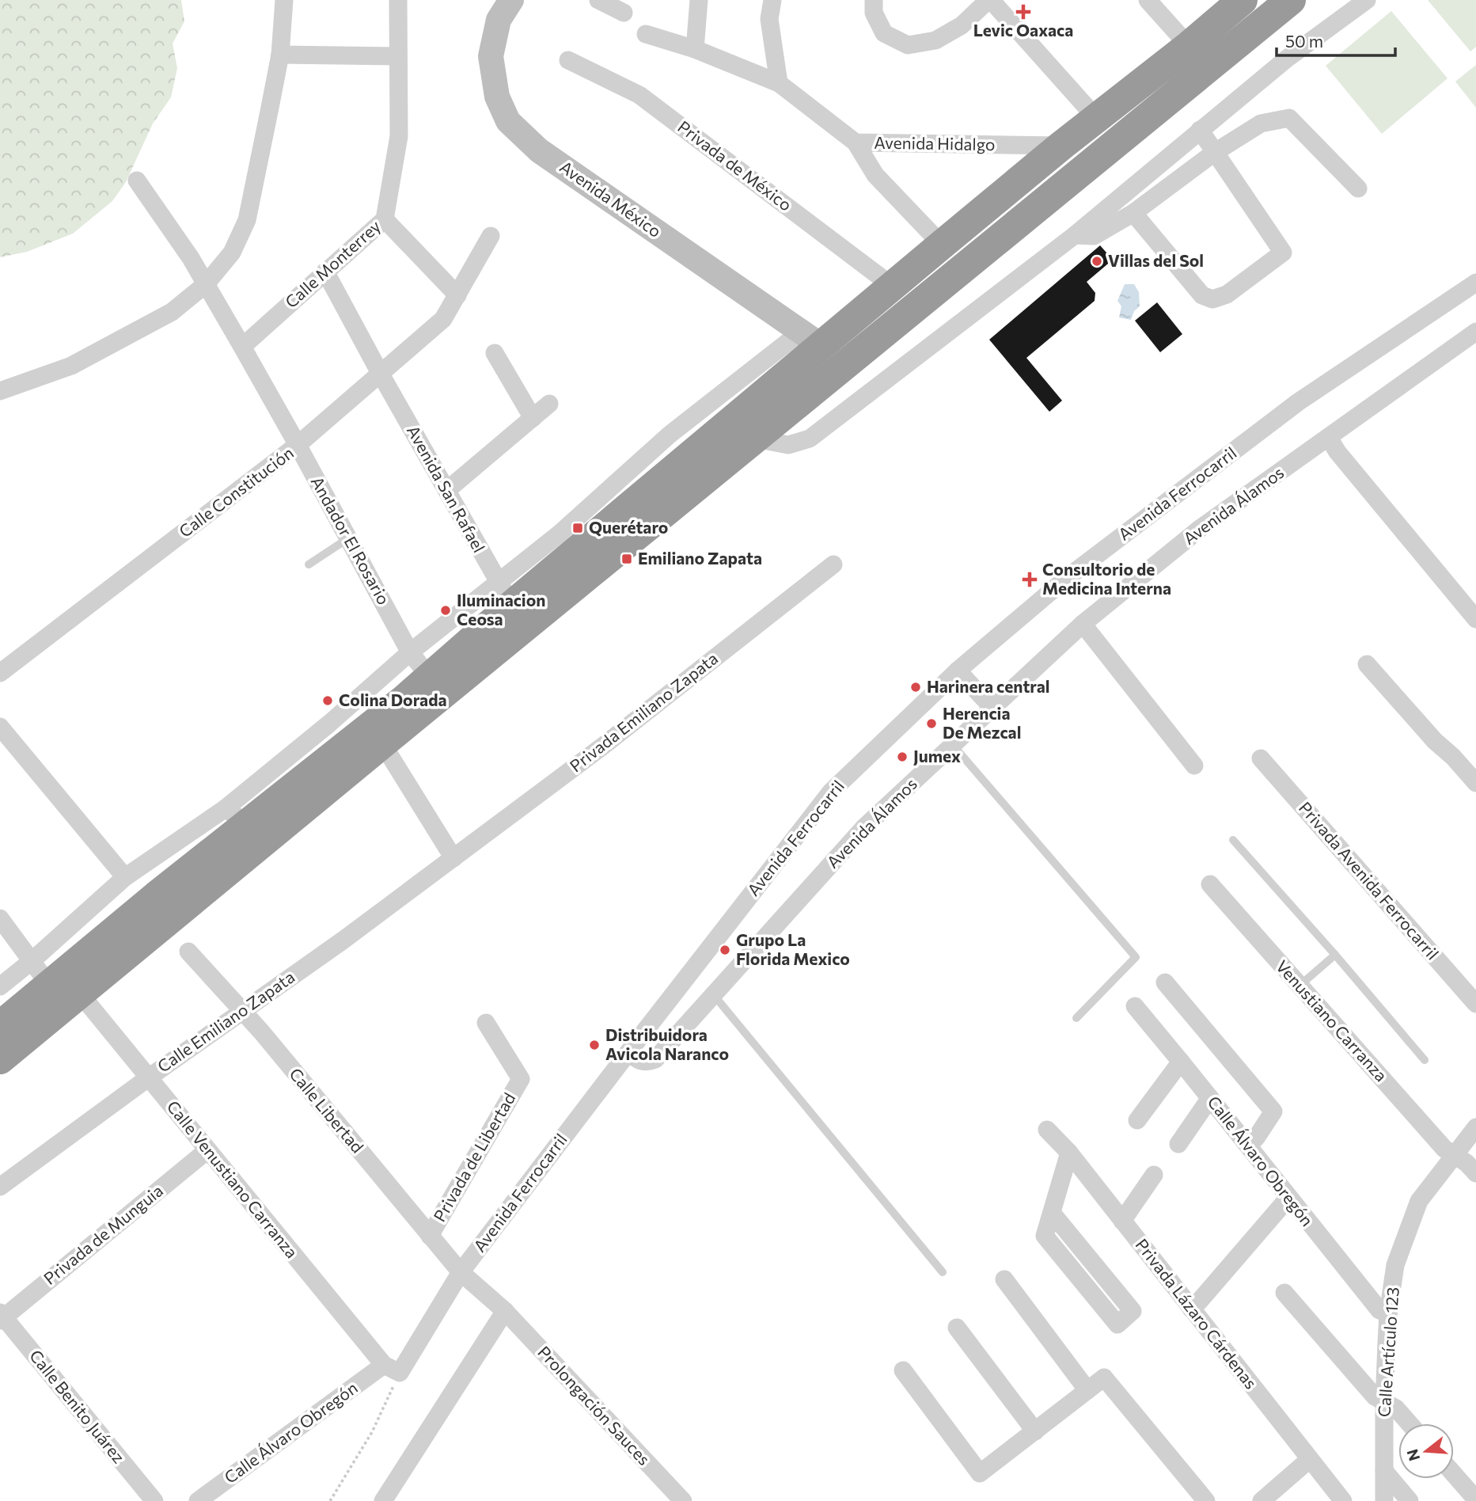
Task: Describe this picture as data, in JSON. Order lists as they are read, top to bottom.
{
  "streets": {
    "street": [
      "Avenida Hidalgo",
      "Privada de México",
      "Avenida México",
      "Calle Monterrey",
      "Avenida San Rafael",
      "Calle Constitución",
      "Avenida Ferrocarril",
      "Avenida Álamos",
      "Andador El Rosario",
      "Privada Emiliano Zapata",
      "Privada Avenida Ferrocarril",
      "Venustiano Carranza",
      "Calle Emiliano Zapata",
      "Calle Libertad",
      "Privada de Libertad",
      "Calle Álvaro Obregón",
      "Calle Venustiano Carranza",
      "Privada de Munguia",
      "Privada Lázaro Cárdenas",
      "Calle Artículo 123",
      "Prolongación Sauces",
      "Calle Benito Juárez"
    ]
  },
  "crossings": [
    ["Calle Monterrey", "Avenida San Rafael"],
    ["Calle Monterrey", "Andador El Rosario"],
    ["Avenida San Rafael", "Calle Constitución"],
    ["Calle Constitución", "Andador El Rosario"],
    ["Avenida Ferrocarril", "Avenida Álamos"],
    ["Avenida Ferrocarril", "Calle Libertad"],
    ["Avenida Ferrocarril", "Calle Álvaro Obregón"],
    ["Avenida Ferrocarril", "Calle Venustiano Carranza"],
    ["Avenida Ferrocarril", "Prolongación Sauces"],
    ["Privada Emiliano Zapata", "Calle Emiliano Zapata"],
    ["Venustiano Carranza", "Calle Artículo 123"],
    ["Calle Emiliano Zapata", "Calle Libertad"],
    ["Calle Emiliano Zapata", "Calle Venustiano Carranza"],
    ["Calle Libertad", "Privada de Libertad"],
    ["Calle Libertad", "Prolongación Sauces"],
    ["Calle Álvaro Obregón", "Calle Venustiano Carranza"],
    ["Calle Álvaro Obregón", "Calle Artículo 123"],
    ["Calle Venustiano Carranza", "Privada de Munguia"],
    ["Privada de Munguia", "Calle Benito Juárez"]
  ],
  "places": {
    "health": ["Levic Oaxaca", "Consultorio de Medicina Interna"],
    "other": [
      "Villas del Sol",
      "Iluminacion Ceosa",
      "Harinera central",
      "Colina Dorada",
      "Herencia De Mezcal",
      "Jumex",
      "Grupo La Florida Mexico",
      "Distribuidora Avicola Naranco"
    ],
    "transit": ["Querétaro", "Emiliano Zapata"]
  },
  "scale_bar": "50 m",
  "north": "left"
}
